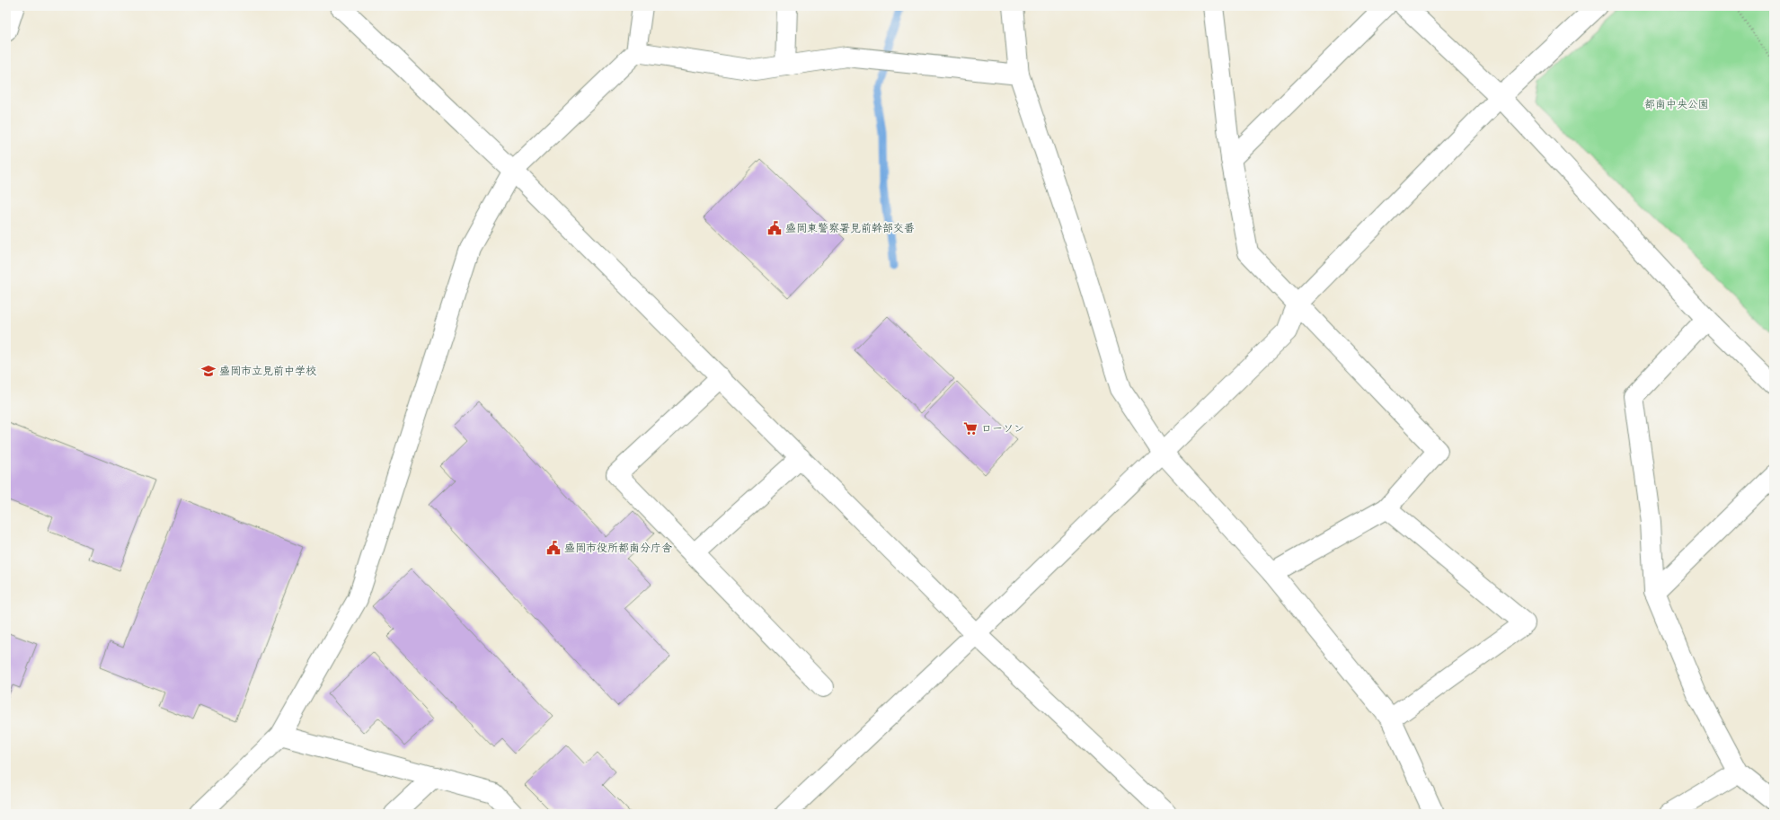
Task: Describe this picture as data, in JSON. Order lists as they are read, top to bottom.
{
  "parks": ["都南中央公園"],
  "places": {
    "public building": ["盛岡東警察署見前幹部交番", "盛岡市役所都南分庁舎"],
    "school or university": ["盛岡市立見前中学校"],
    "supermarket": ["ローソン"]
  }
}
